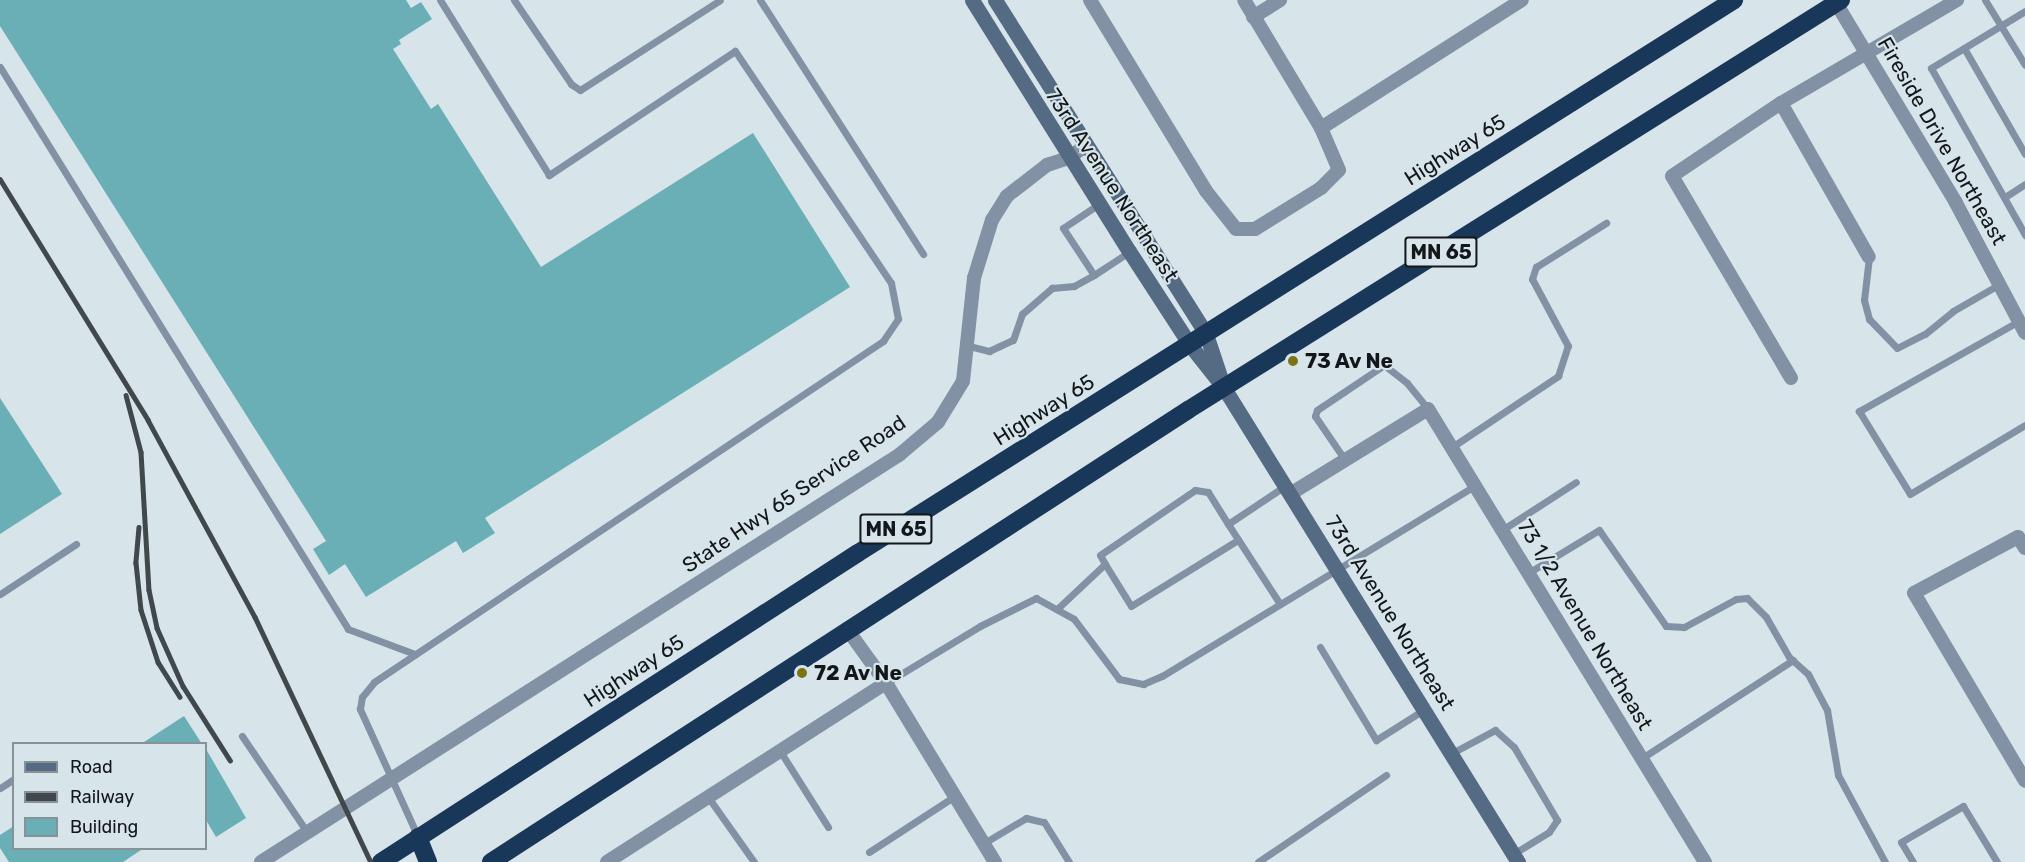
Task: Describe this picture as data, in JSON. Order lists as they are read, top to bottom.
{
  "streets": {
    "highway": ["Highway 65", "MN 65"],
    "street": [
      "Fireside Drive Northeast",
      "73rd Avenue Northeast",
      "State Hwy 65 Service Road",
      "73 1/2 Avenue Northeast"
    ]
  },
  "crossings": [
    ["Fireside Drive Northeast", "MN 65"],
    ["Highway 65", "73rd Avenue Northeast"],
    ["73rd Avenue Northeast", "MN 65"],
    ["73rd Avenue Northeast", "State Hwy 65 Service Road"]
  ],
  "places": ["73 Av Ne", "72 Av Ne"],
  "legend": ["Road", "Railway", "Building"]
}
